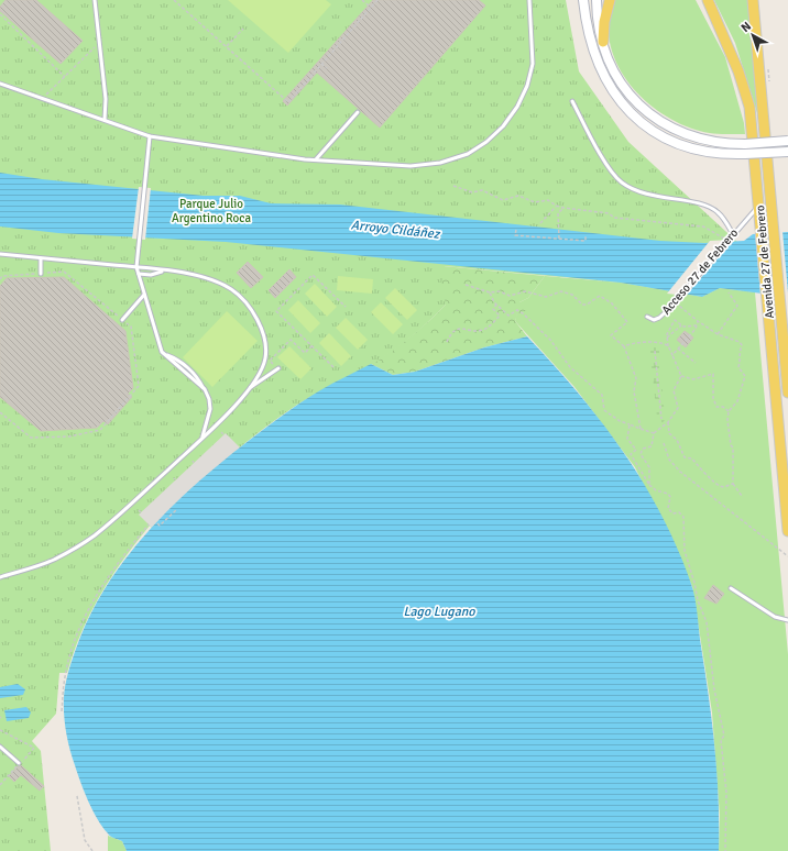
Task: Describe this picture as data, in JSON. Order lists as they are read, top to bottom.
{
  "streets": {
    "main road": ["Avenida 27 de Febrero"],
    "lane": ["Acceso 27 de Febrero"]
  },
  "crossings": [
    ["Avenida 27 de Febrero", "Acceso 27 de Febrero"]
  ],
  "water": ["Arroyo Cildáñez", "Lago Lugano"],
  "parks": ["Parque Julio Argentino Roca"],
  "north": "top left"
}
